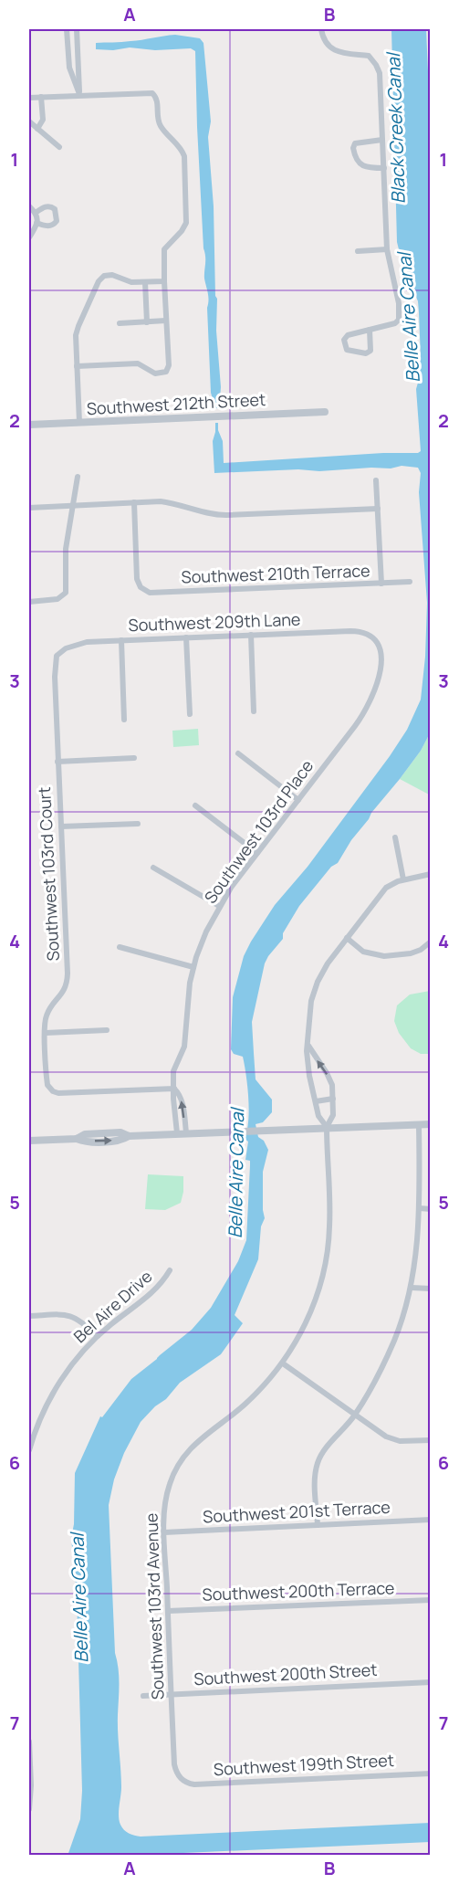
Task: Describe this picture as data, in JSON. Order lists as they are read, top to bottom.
{
  "streets": {
    "street": [
      "Southwest 212th Street",
      "Southwest 210th Terrace",
      "Southwest 209th Lane",
      "Southwest 103rd Place",
      "Southwest 103rd Court",
      "Bel Aire Drive",
      "Southwest 201st Terrace",
      "Southwest 200th Terrace",
      "Southwest 103rd Avenue",
      "Southwest 200th Street",
      "Southwest 199th Street"
    ]
  },
  "crossings": [
    ["Southwest 209th Lane", "Southwest 103rd Place"],
    ["Southwest 209th Lane", "Southwest 103rd Court"],
    ["Southwest 103rd Place", "Southwest 103rd Court"],
    ["Southwest 201st Terrace", "Southwest 103rd Avenue"],
    ["Southwest 200th Terrace", "Southwest 103rd Avenue"],
    ["Southwest 103rd Avenue", "Southwest 200th Street"],
    ["Southwest 103rd Avenue", "Southwest 199th Street"]
  ],
  "water": ["Black Creek Canal", "Belle Aire Canal"],
  "grid": {
    "columns": ["A", "B"],
    "rows": [
      "1",
      "2",
      "3",
      "4",
      "5",
      "6",
      "7"
    ]
  }
}
